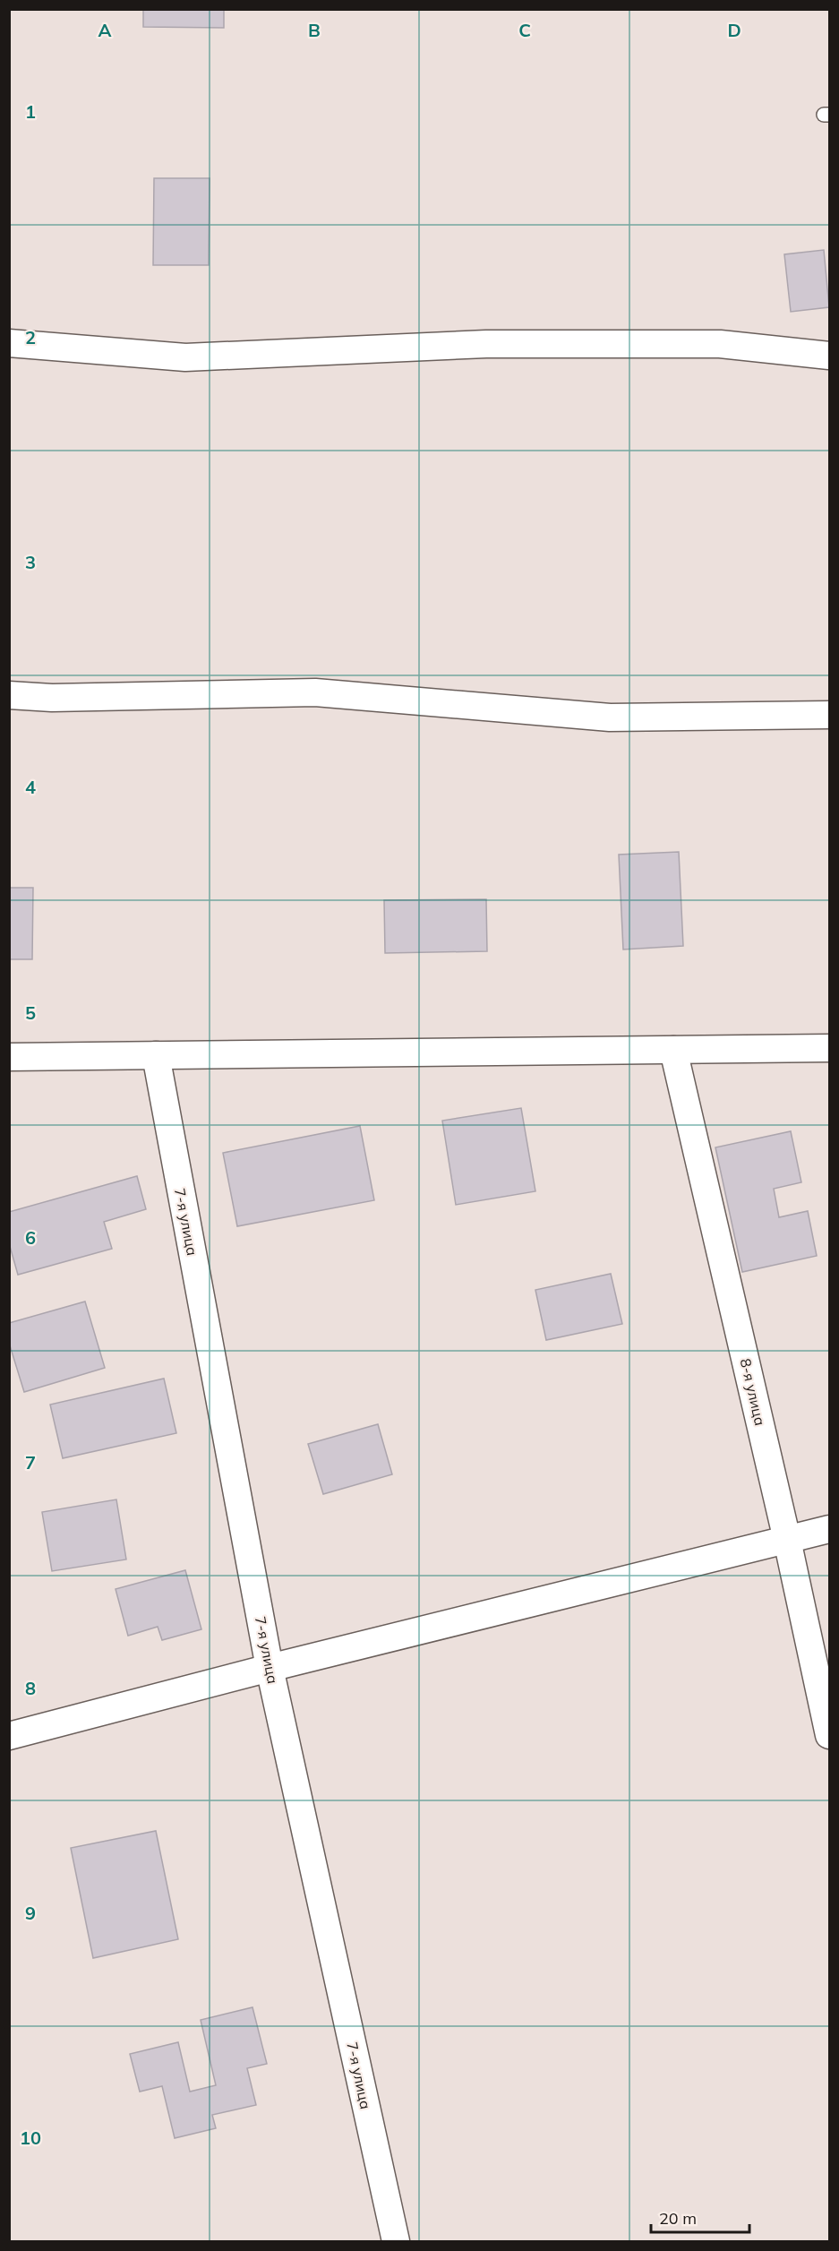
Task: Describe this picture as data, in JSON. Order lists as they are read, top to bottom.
{
  "streets": {
    "street": ["7-я улица", "8-я улица"]
  },
  "scale_bar": "20 m",
  "grid": {
    "columns": [
      "A",
      "B",
      "C",
      "D"
    ],
    "rows": [
      "1",
      "2",
      "3",
      "4",
      "5",
      "6",
      "7",
      "8",
      "9",
      "10"
    ]
  }
}
